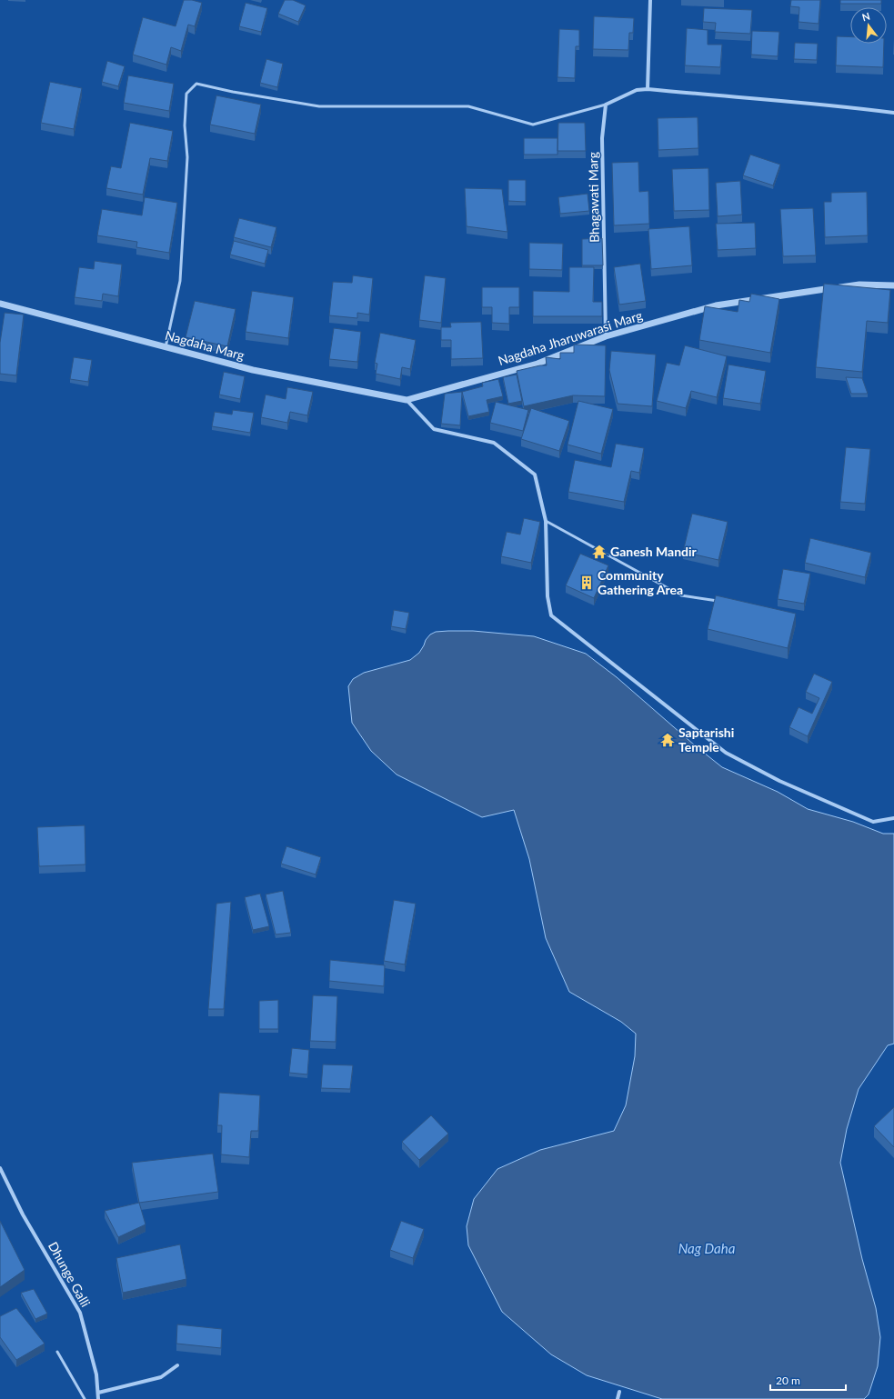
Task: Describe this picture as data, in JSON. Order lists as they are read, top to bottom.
{
  "streets": {
    "street": [
      "Bhagawati Marg",
      "Nagdaha Jharuwarasi Marg",
      "Nagdaha Marg",
      "Dhunge Galli"
    ]
  },
  "crossings": [
    ["Bhagawati Marg", "Nagdaha Jharuwarasi Marg"],
    ["Nagdaha Jharuwarasi Marg", "Nagdaha Marg"]
  ],
  "water": ["Nag Daha"],
  "places": {
    "temple": ["Ganesh Mandir", "Saptarishi Temple"],
    "building": ["Community Gathering Area"]
  },
  "scale_bar": "20 m",
  "north": "top"
}
